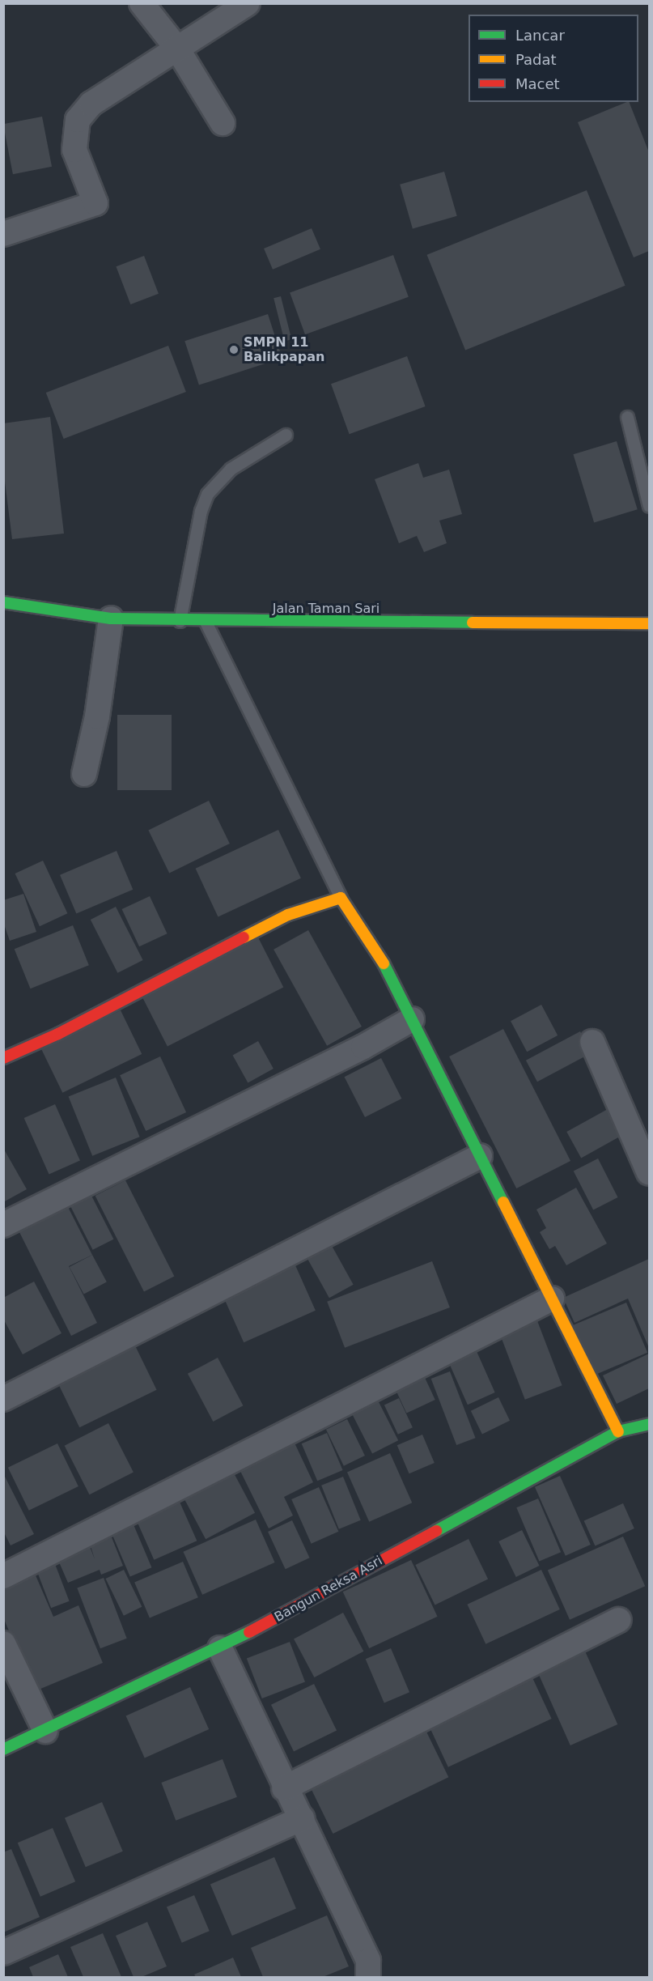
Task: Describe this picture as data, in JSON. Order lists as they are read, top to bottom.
{
  "streets": {
    "street": ["Jalan Taman Sari", "Bangun Reksa Asri"]
  },
  "places": ["SMPN 11 Balikpapan"],
  "legend": ["Lancar", "Padat", "Macet"]
}
